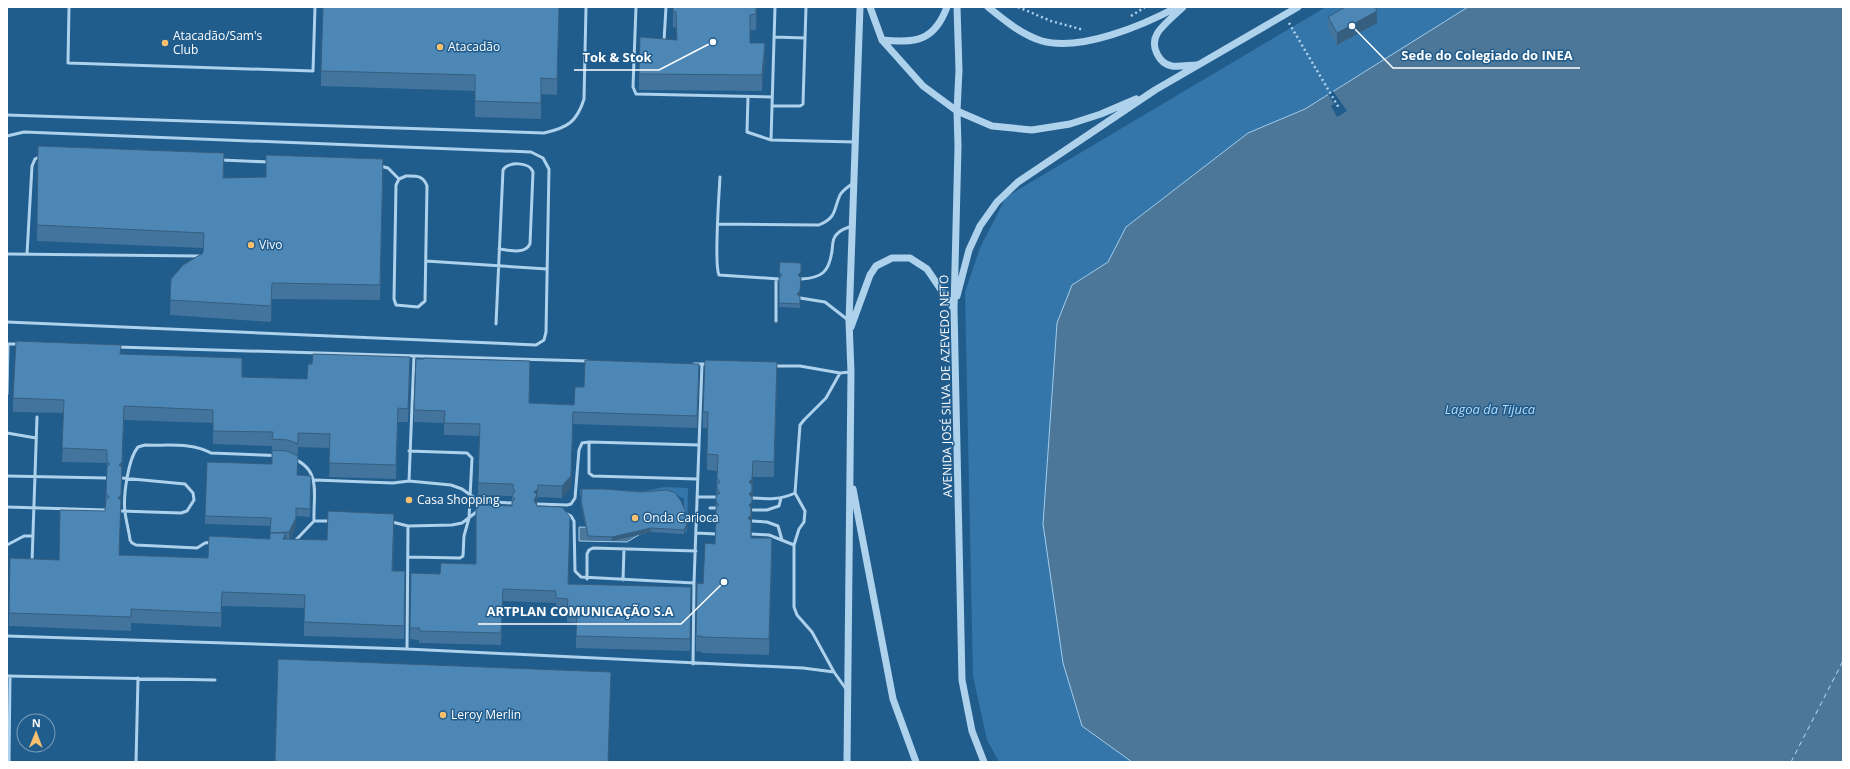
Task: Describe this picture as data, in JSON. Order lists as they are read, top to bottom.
{
  "streets": {
    "street": ["AVENIDA JOSÉ SILVA DE AZEVEDO NETO"]
  },
  "water": ["Lagoa da Tijuca"],
  "places": [
    "Sede do Colegiado do INEA",
    "Tok & Stok",
    "Atacadão/Sam's Club",
    "Atacadão",
    "Vivo",
    "Casa Shopping",
    "Onda Carioca",
    "ARTPLAN COMUNICAÇÃO S.A",
    "Leroy Merlin"
  ],
  "north": "top"
}
